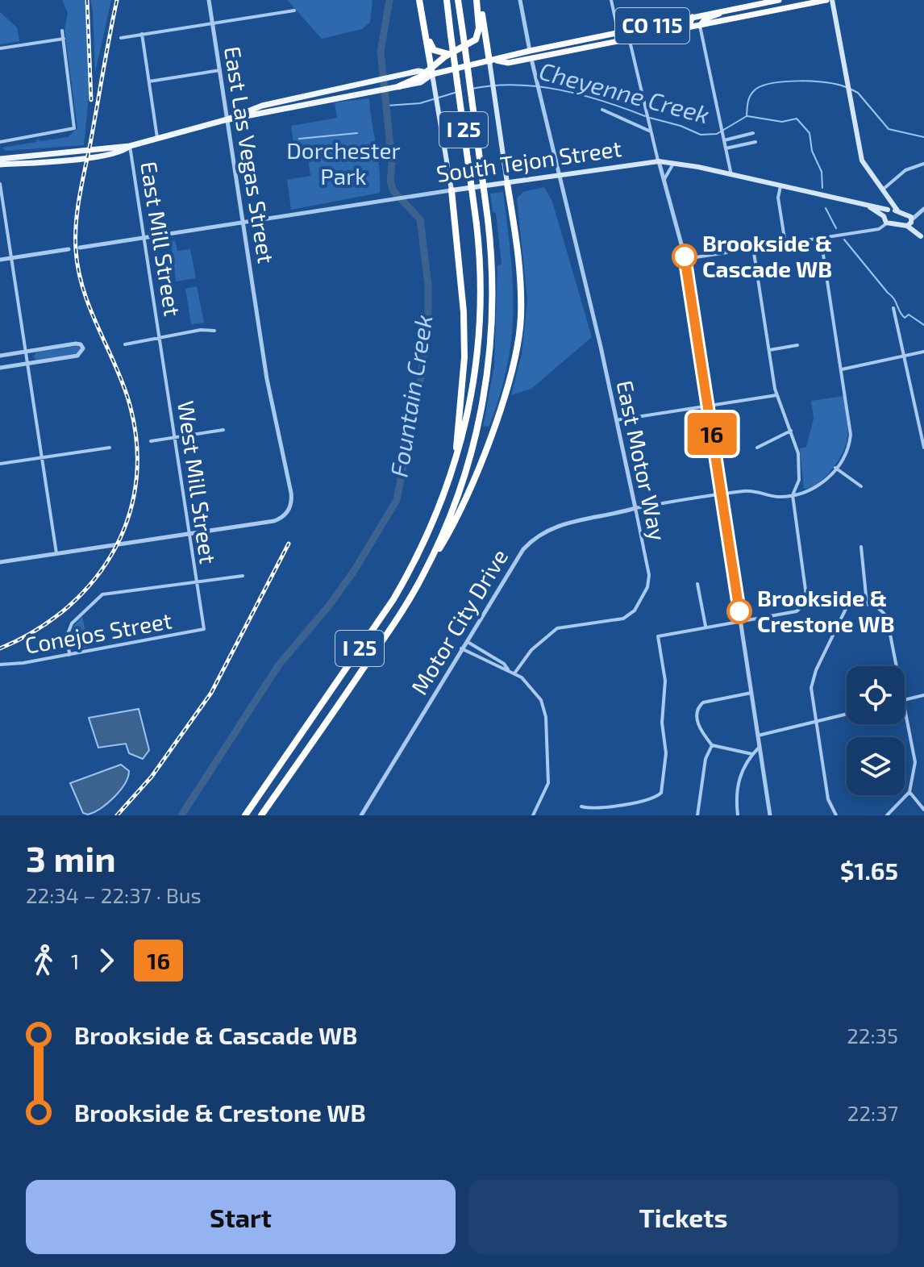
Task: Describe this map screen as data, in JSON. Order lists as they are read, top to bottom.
{
  "streets": {
    "highway": ["CO 115", "I 25"],
    "main road": ["South Tejon Street"],
    "street": [
      "East Las Vegas Street",
      "East Mill Street",
      "East Motor Way",
      "West Mill Street",
      "Motor City Drive",
      "Conejos Street"
    ]
  },
  "crossings": [
    ["CO 115", "East Motor Way"],
    ["East Las Vegas Street", "South Tejon Street"],
    ["East Las Vegas Street", "West Mill Street"],
    ["South Tejon Street", "East Mill Street"],
    ["South Tejon Street", "East Motor Way"],
    ["East Mill Street", "West Mill Street"],
    ["East Motor Way", "Motor City Drive"],
    ["West Mill Street", "Conejos Street"]
  ],
  "water": ["Cheyenne Creek", "Fountain Creek"],
  "parks": ["Dorchester Park"],
  "places": ["Brookside & Cascade WB", "Brookside & Crestone WB"],
  "lines": ["bus line 16"],
  "page": {
    "on_map": "16",
    "heading": ["3 min", "22:34 – 22:37 · Bus", "$1.65"],
    "legs": ["1", "16"],
    "list": [
      {
        "name": "Brookside & Cascade WB",
        "value": "22:35"
      },
      {
        "name": "Brookside & Crestone WB",
        "value": "22:37"
      }
    ],
    "buttons": ["Start", "Tickets"]
  }
}
